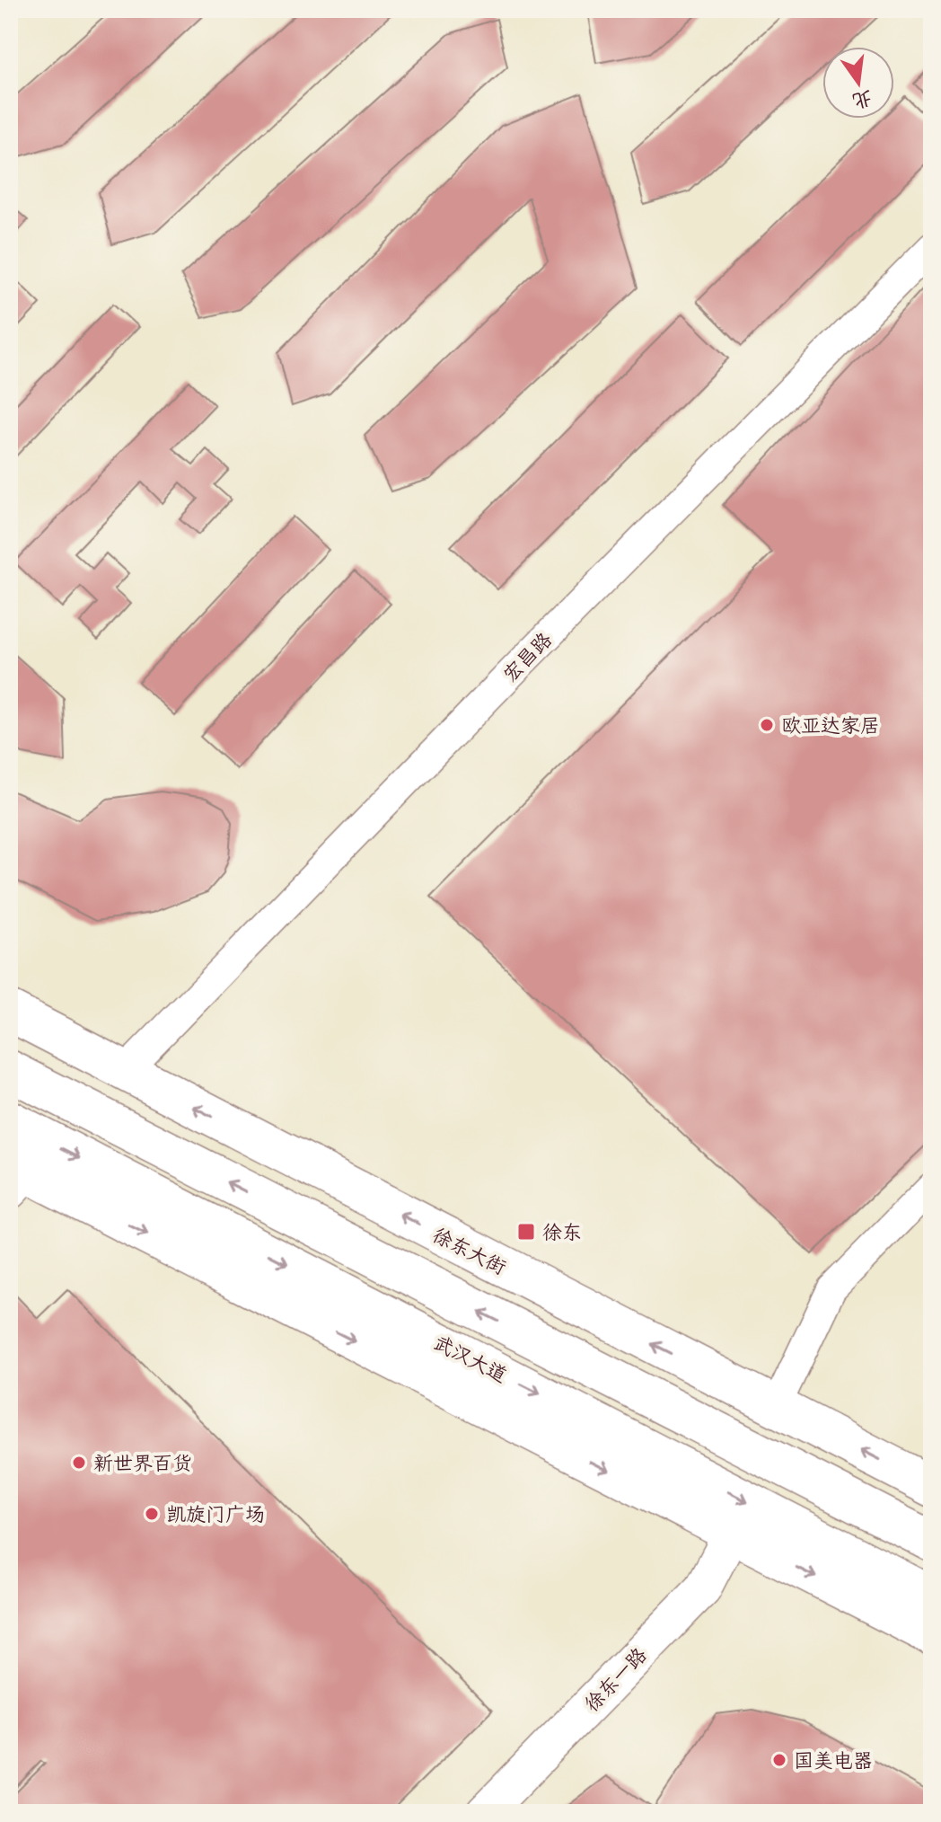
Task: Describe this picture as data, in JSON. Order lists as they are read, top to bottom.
{
  "streets": {
    "main road": ["徐东大街", "武汉大道"],
    "street": ["宏昌路", "徐东一路"]
  },
  "crossings": [
    ["宏昌路", "徐东大街"]
  ],
  "places": {
    "other": [
      "欧亚达家居",
      "新世界百货",
      "凯旋门广场",
      "国美电器"
    ],
    "transit": ["徐东"]
  },
  "north": "bottom"
}
